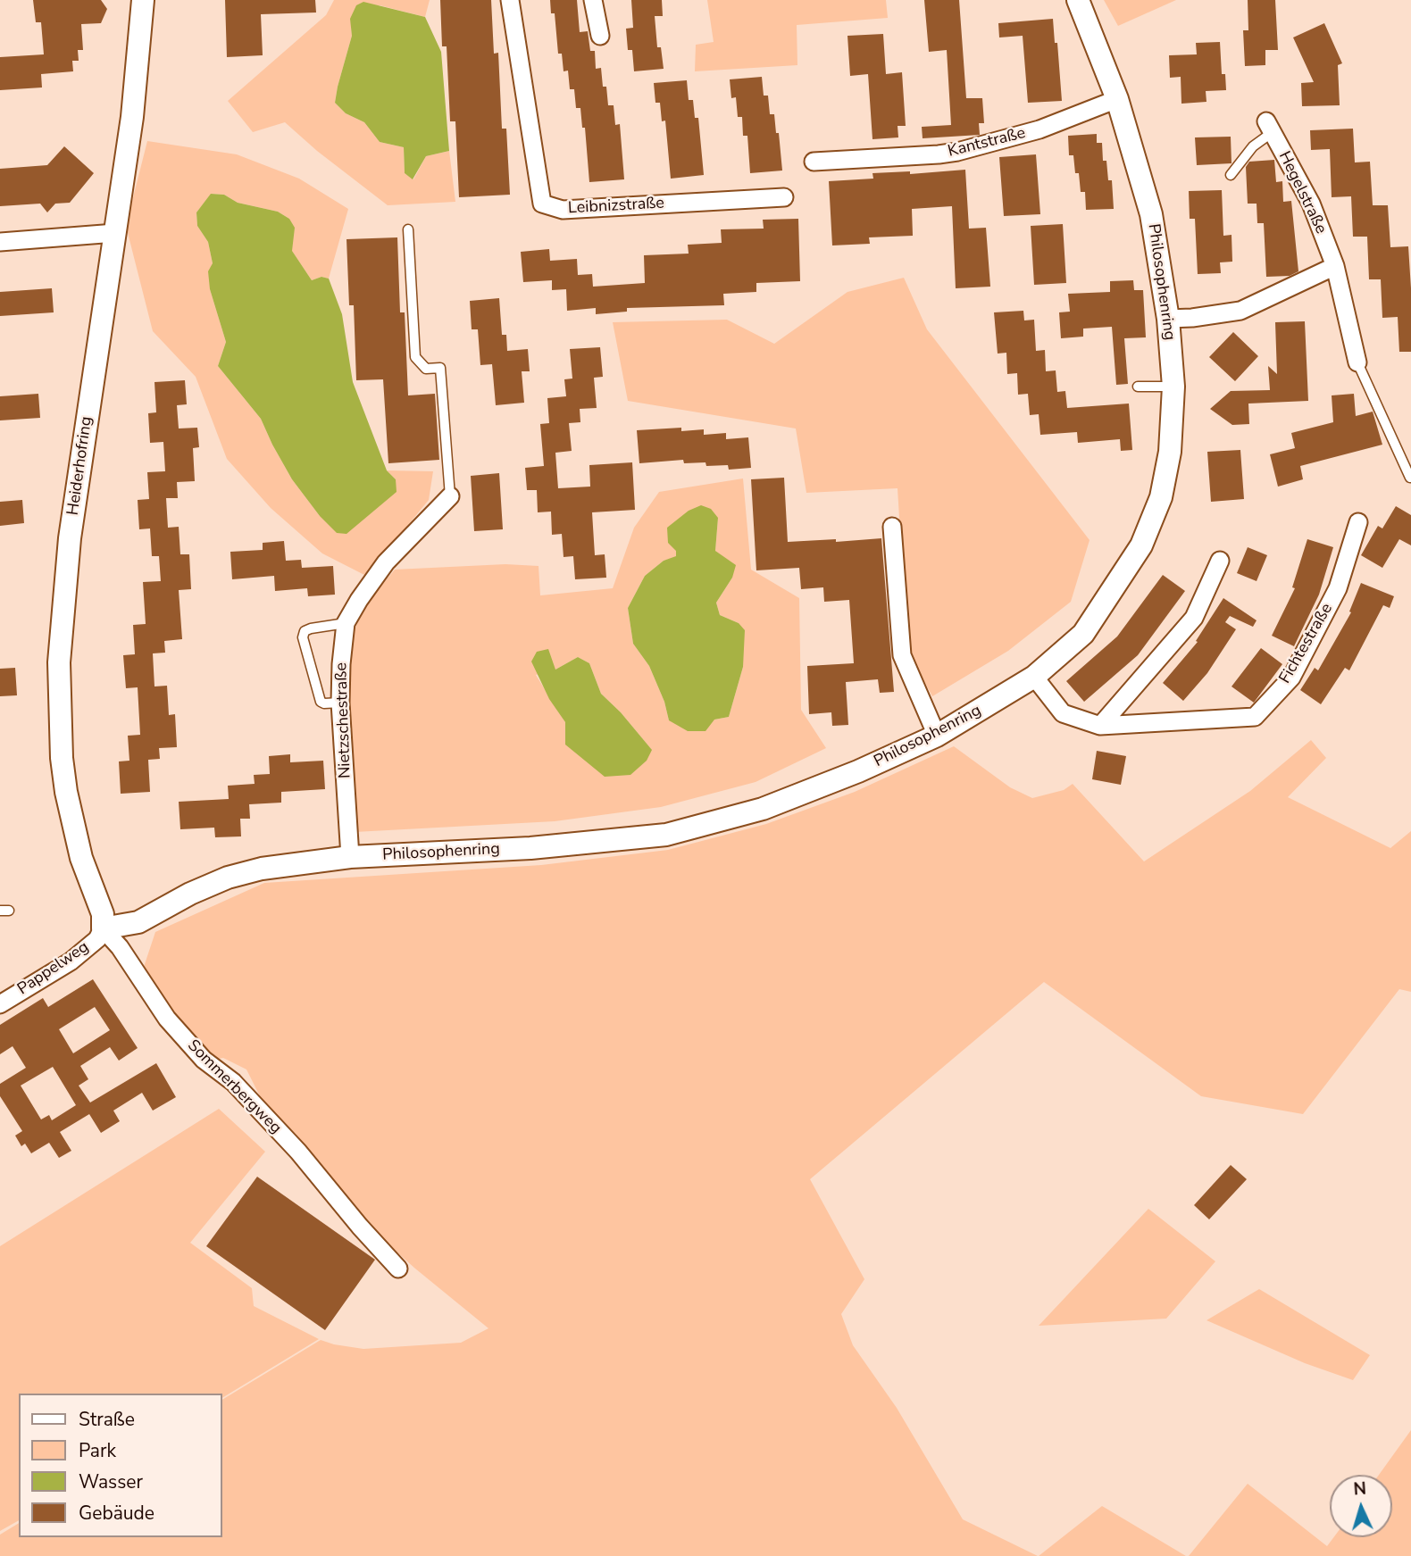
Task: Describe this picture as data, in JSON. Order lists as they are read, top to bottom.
{
  "streets": {
    "street": [
      "Kantstraße",
      "Hegelstraße",
      "Leibnizstraße",
      "Philosophenring",
      "Heiderhofring",
      "Fichtestraße",
      "Nietzschestraße",
      "Pappelweg",
      "Sommerbergweg"
    ]
  },
  "crossings": [
    ["Kantstraße", "Philosophenring"],
    ["Philosophenring", "Heiderhofring"],
    ["Philosophenring", "Fichtestraße"],
    ["Philosophenring", "Nietzschestraße"],
    ["Philosophenring", "Pappelweg"],
    ["Philosophenring", "Sommerbergweg"],
    ["Heiderhofring", "Pappelweg"],
    ["Heiderhofring", "Sommerbergweg"],
    ["Pappelweg", "Sommerbergweg"]
  ],
  "legend": [
    "Straße",
    "Park",
    "Wasser",
    "Gebäude"
  ],
  "north": "top"
}
